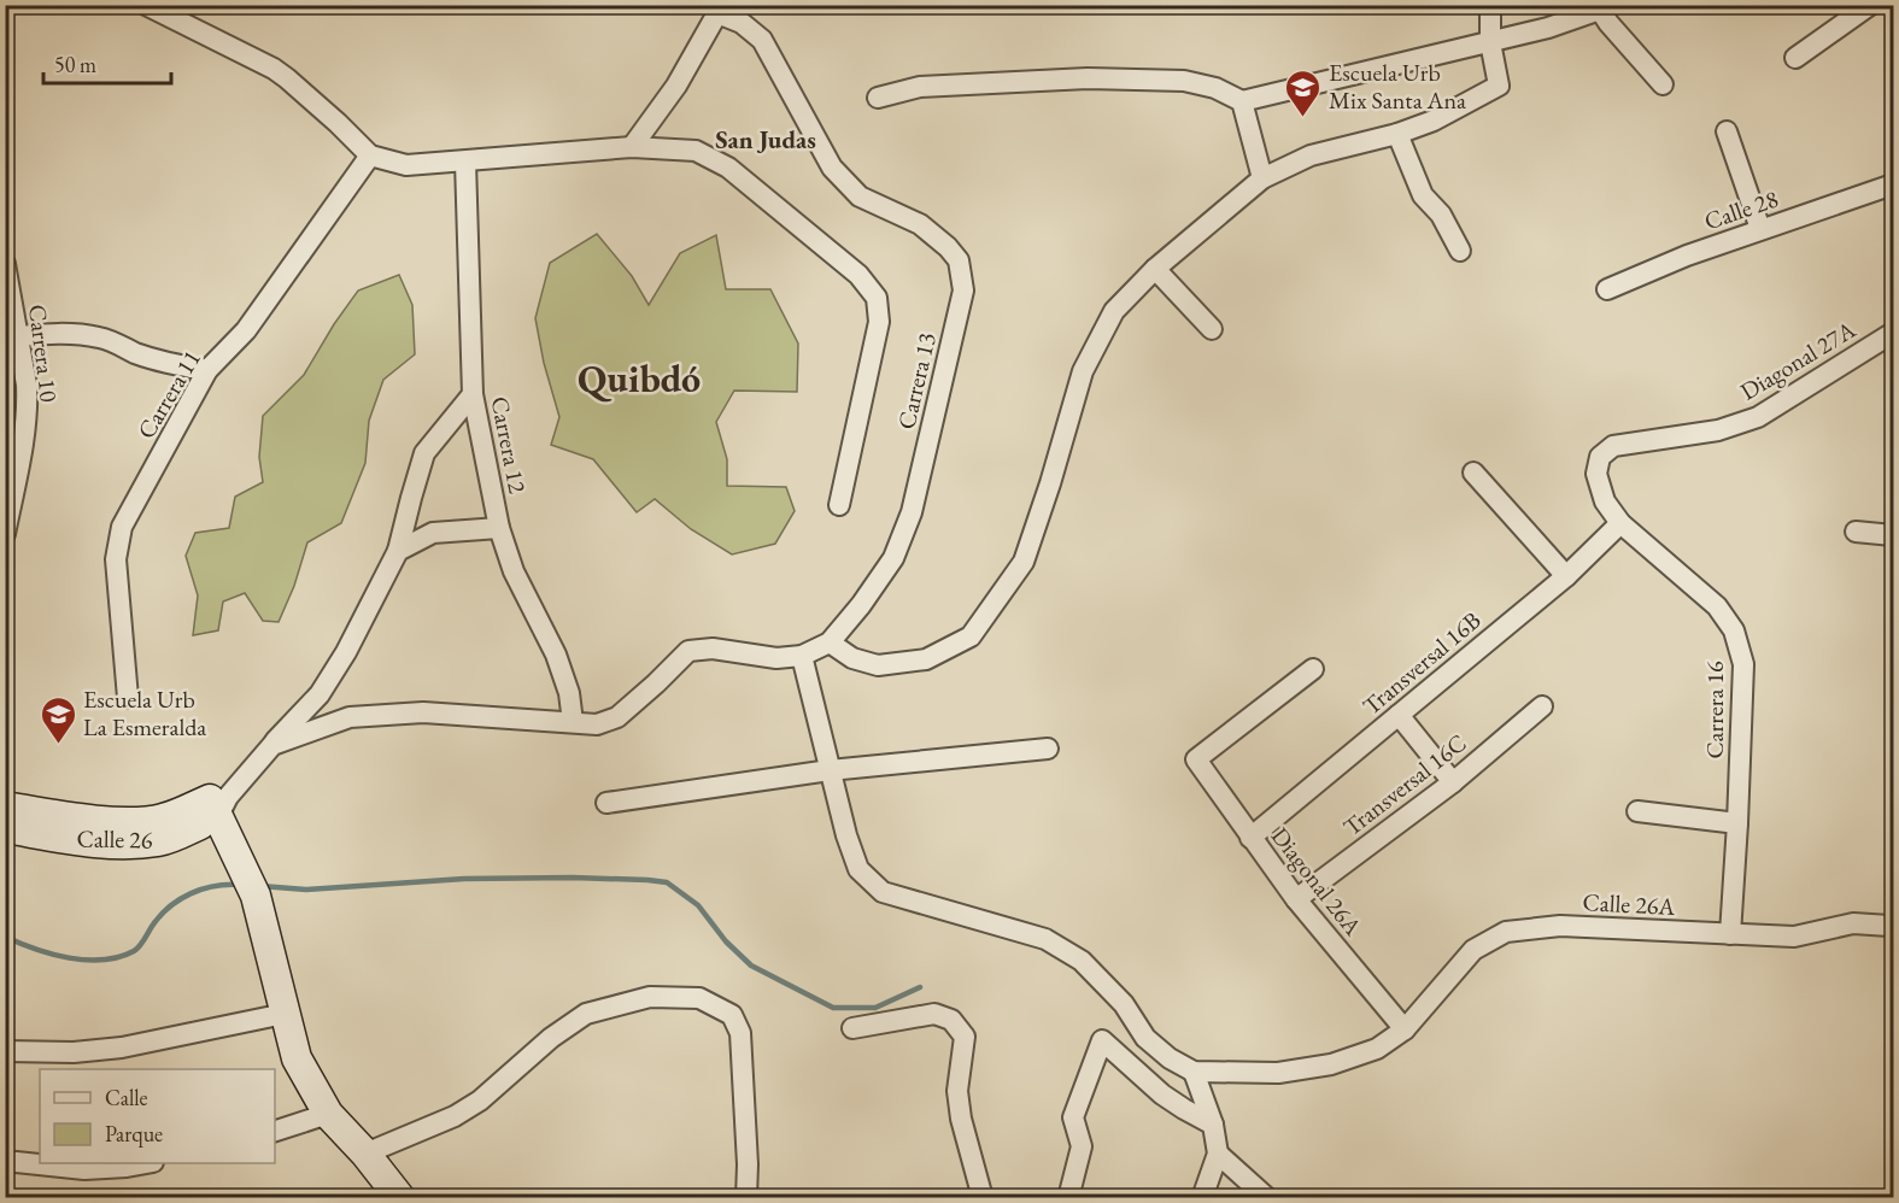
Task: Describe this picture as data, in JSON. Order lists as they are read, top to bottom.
{
  "streets": {
    "street": [
      "Calle 28",
      "Carrera 10",
      "Diagonal 27A",
      "Carrera 13",
      "Carrera 11",
      "Carrera 12",
      "Transversal 16B",
      "Carrera 16",
      "Transversal 16C",
      "Calle 26",
      "Diagonal 26A",
      "Calle 26A"
    ]
  },
  "crossings": [
    ["Diagonal 27A", "Carrera 16"],
    ["Transversal 16B", "Carrera 16"],
    ["Transversal 16B", "Diagonal 26A"],
    ["Carrera 16", "Calle 26A"],
    ["Transversal 16C", "Diagonal 26A"],
    ["Diagonal 26A", "Calle 26A"]
  ],
  "districts": ["San Judas", "Quibdó"],
  "places": {
    "school or university": ["Escuela Urb Mix Santa Ana", "Escuela Urb La Esmeralda"]
  },
  "legend": ["Calle", "Parque"],
  "scale_bar": "50 m"
}
